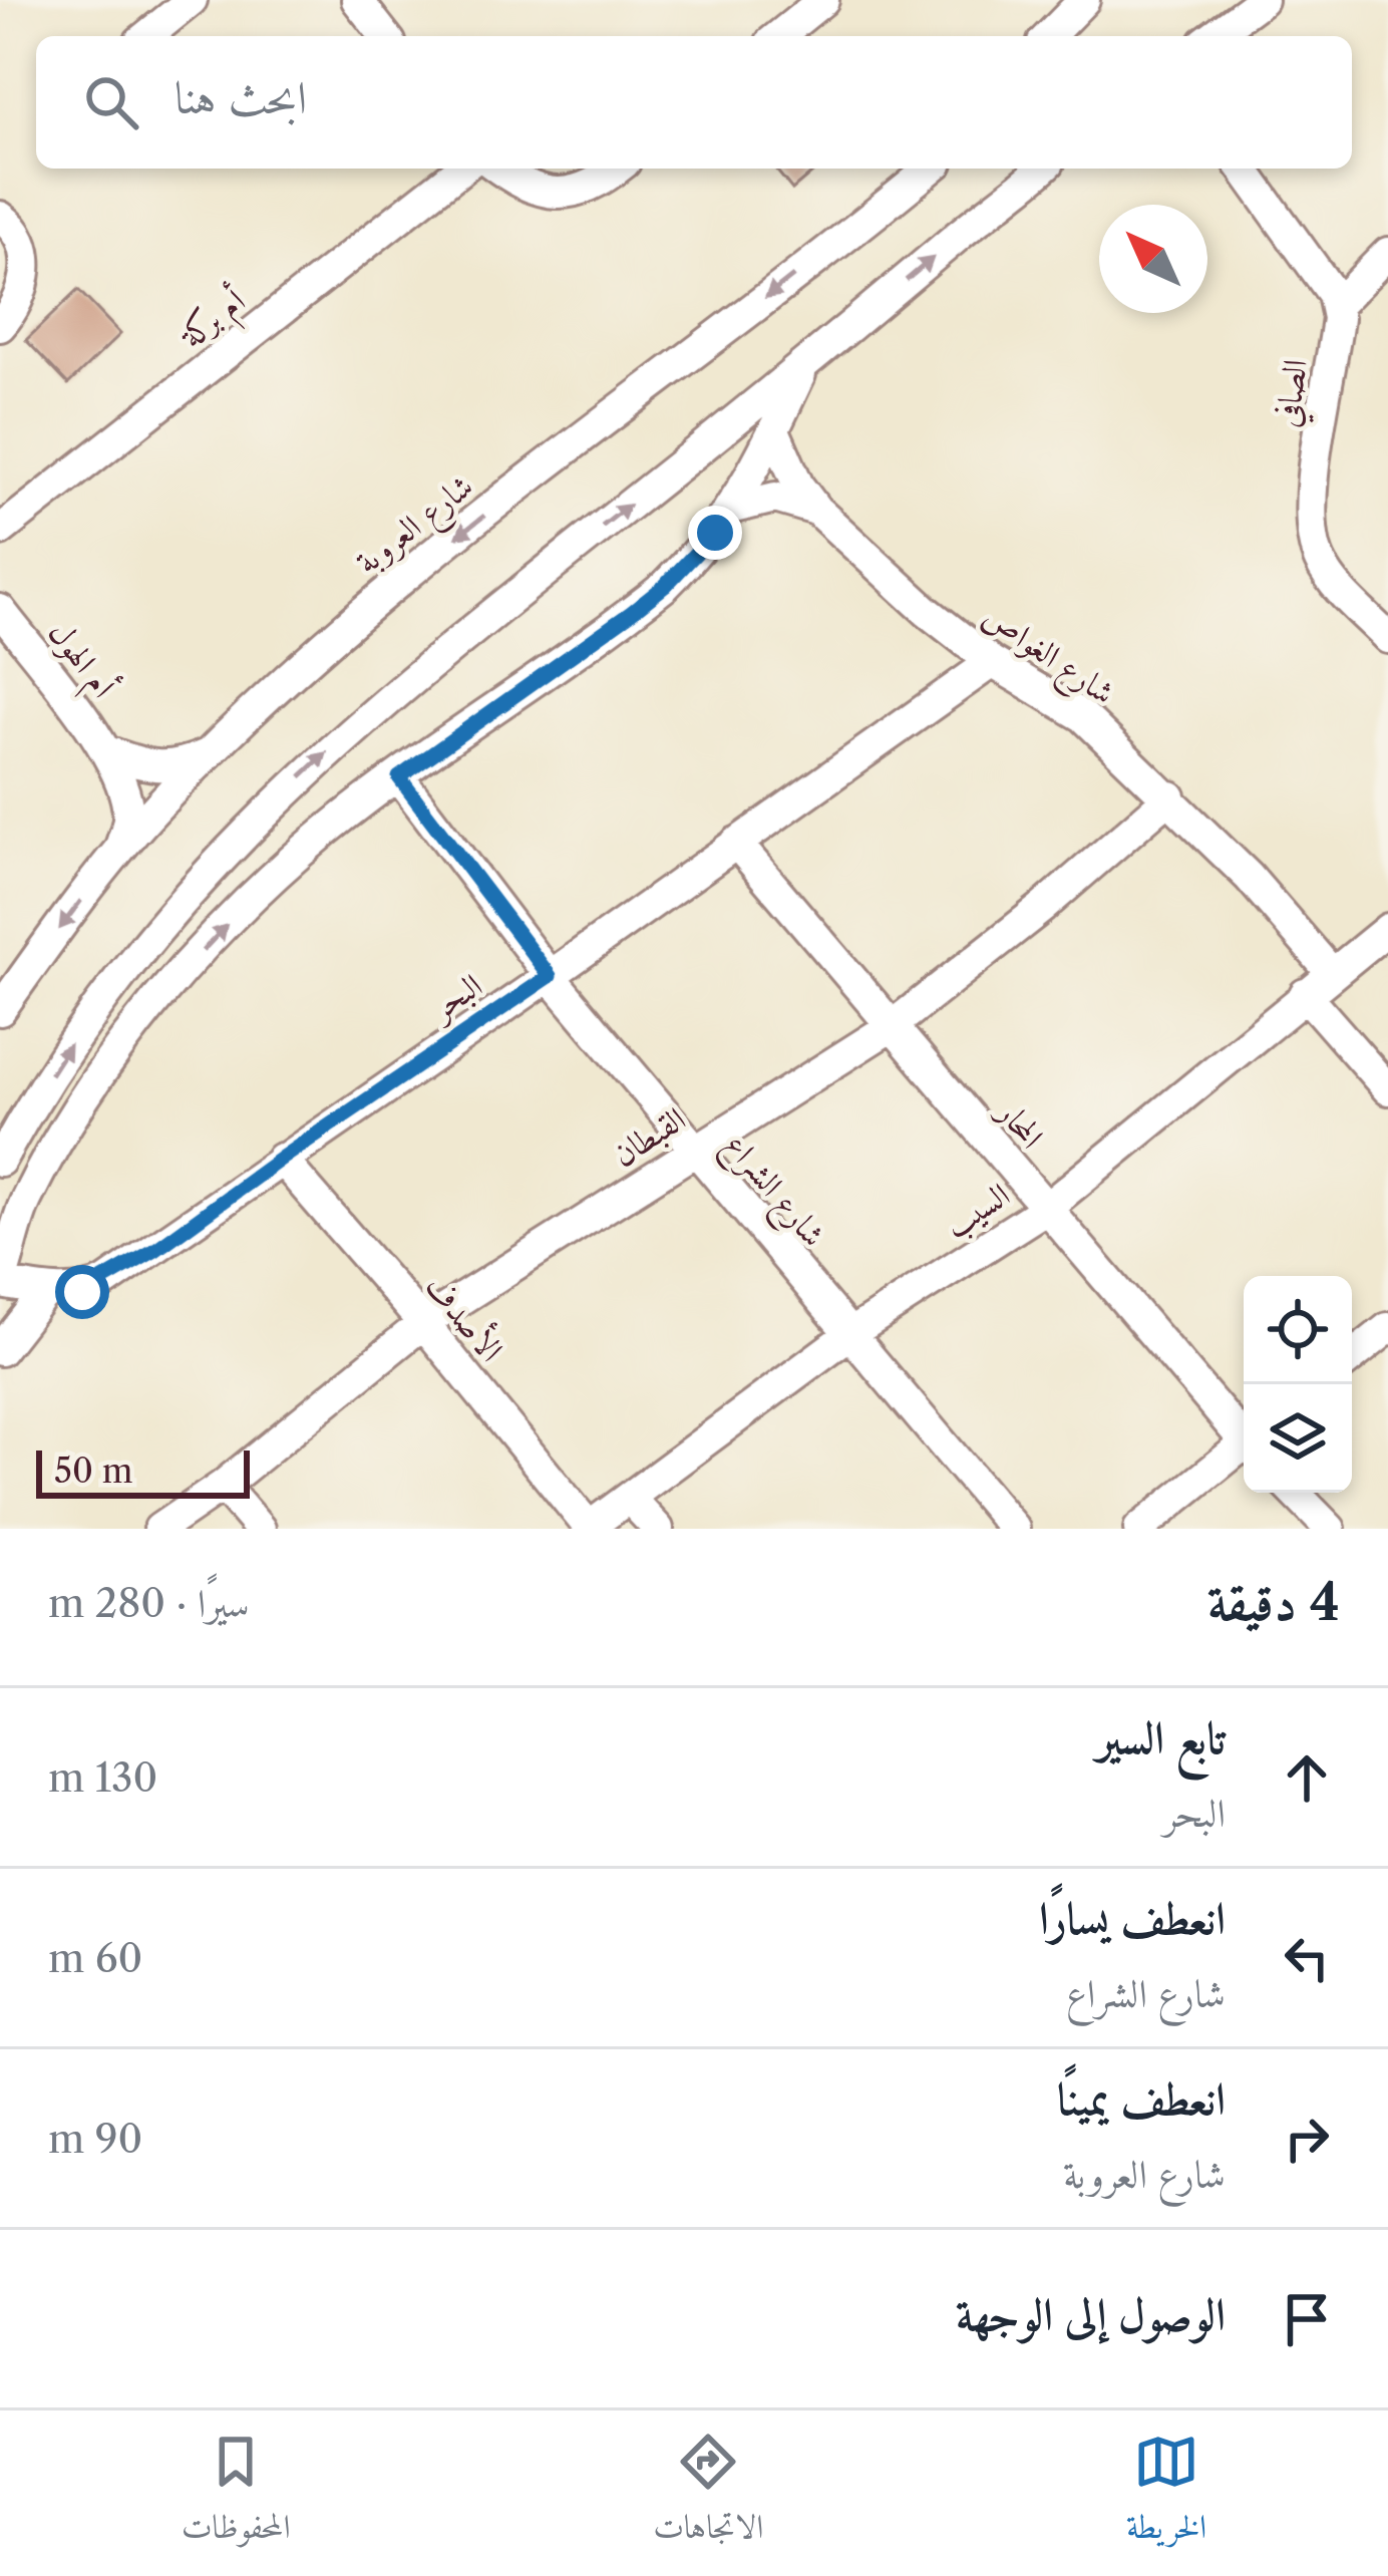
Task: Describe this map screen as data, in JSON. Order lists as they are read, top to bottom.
{
  "streets": {
    "street": [
      "أم بركة",
      "الصافي",
      "شارع العروبة",
      "شارع الغواص",
      "أم الهول",
      "البحر",
      "المحار",
      "القبطان",
      "شارع الشراع",
      "السيب",
      "الأصدف"
    ]
  },
  "crossings": [
    ["شارع العروبة", "أم الهول"],
    ["شارع الغواص", "البحر"],
    ["شارع الغواص", "القبطان"],
    ["شارع الغواص", "السيب"],
    ["البحر", "المحار"],
    ["البحر", "شارع الشراع"],
    ["البحر", "الأصدف"],
    ["المحار", "القبطان"],
    ["المحار", "السيب"],
    ["القبطان", "شارع الشراع"],
    ["القبطان", "الأصدف"],
    ["شارع الشراع", "السيب"],
    ["السيب", "الأصدف"]
  ],
  "scale_bar": "50 m",
  "north": "top left",
  "page": {
    "search": "ابحث هنا",
    "scale": "50 m",
    "heading": ["4 دقيقة", "سيرًا · 280 m"],
    "list": [
      ["تابع السير", "البحر", "130 m"],
      ["انعطف يسارًا", "شارع الشراع", "60 m"],
      ["انعطف يمينًا", "شارع العروبة", "90 m"],
      "الوصول إلى الوجهة"
    ],
    "nav": ["الخريطة", "الاتجاهات", "المحفوظات"]
  }
}
